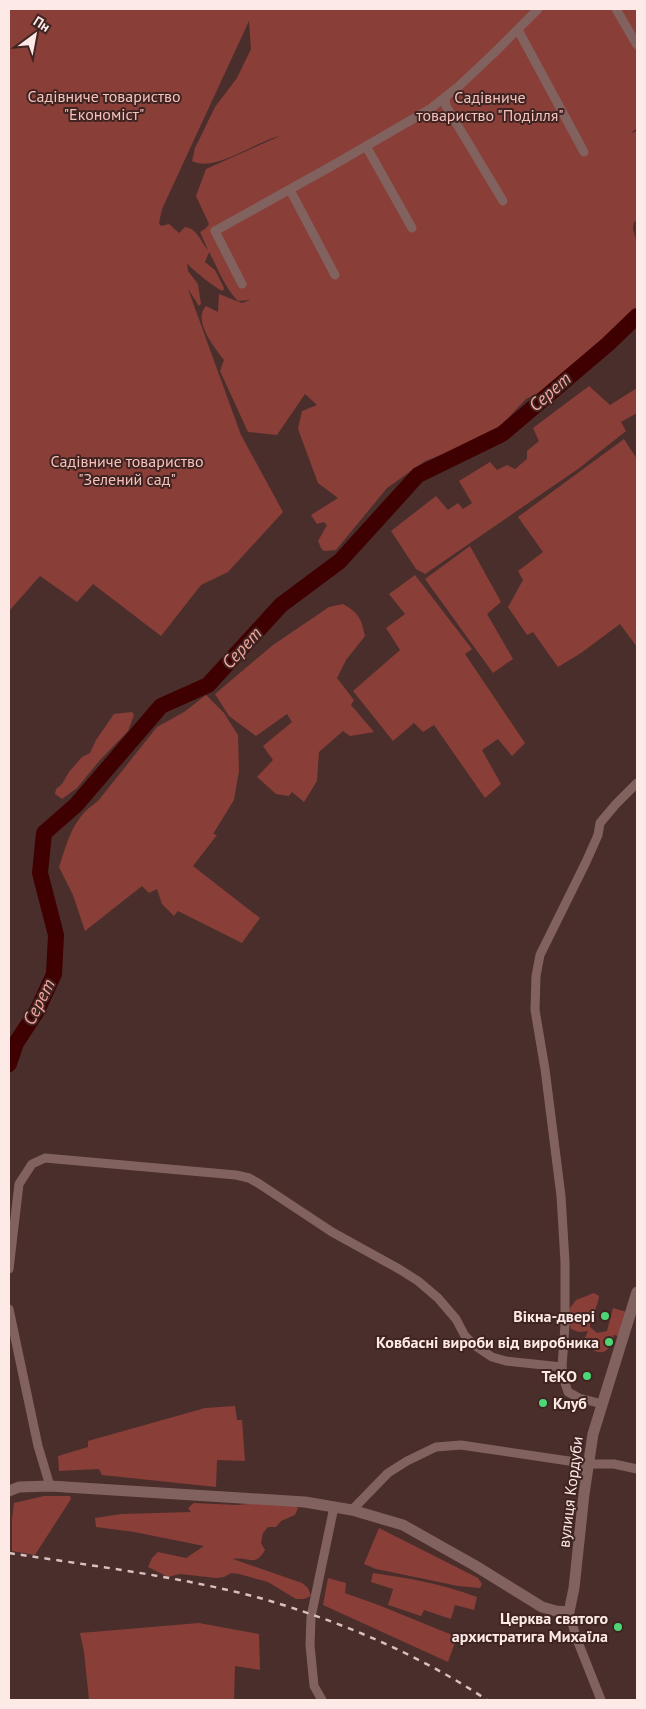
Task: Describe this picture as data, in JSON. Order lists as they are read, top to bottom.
{
  "streets": {
    "street": ["вулиця Кордуби"]
  },
  "water": ["Серет"],
  "parks": ["Садівниче товариство \"Економіст\"", "Садівниче товариство \"Поділля\"", "Садівниче товариство \"Зелений сад\""],
  "places": [
    "Вікна-двері",
    "Ковбасні вироби від виробника",
    "ТеКО",
    "Клуб",
    "Церква святого архистратига Михаїла"
  ],
  "north": "top right"
}
